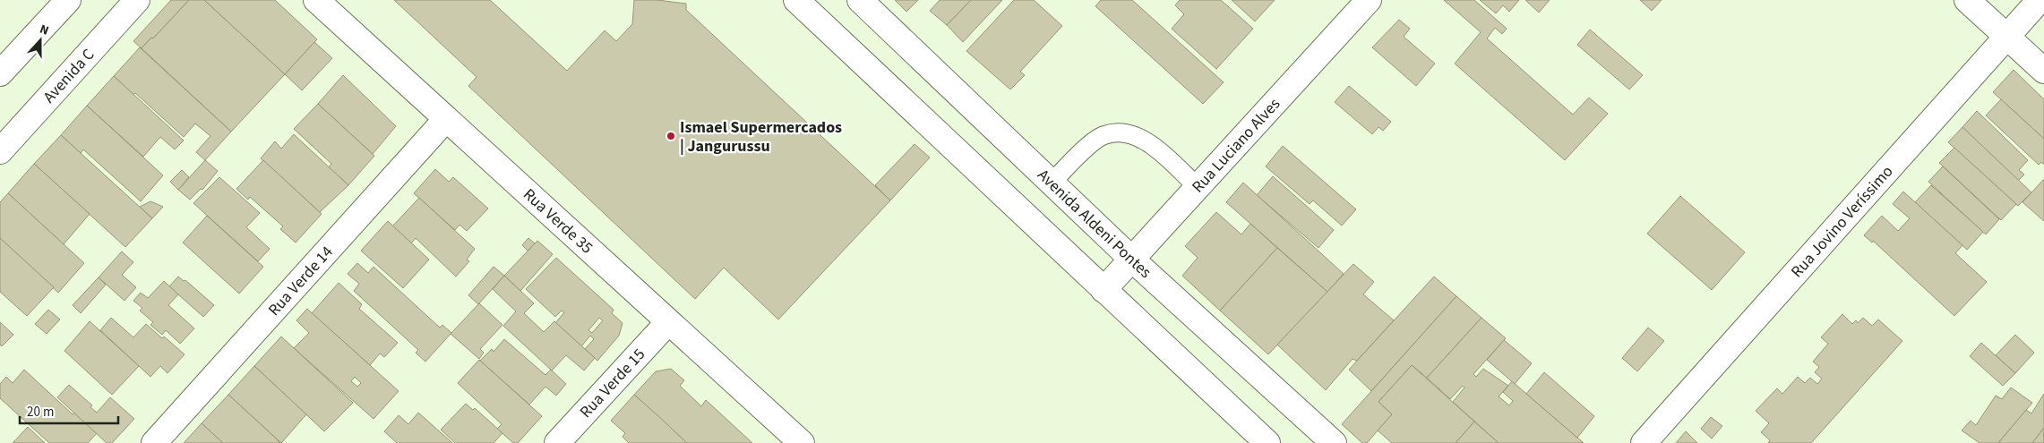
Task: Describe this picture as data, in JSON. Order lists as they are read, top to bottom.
{
  "streets": {
    "street": [
      "Avenida C",
      "Rua Luciano Alves",
      "Rua Verde 35",
      "Rua Jovino Veríssimo",
      "Avenida Aldeni Pontes",
      "Rua Verde 14",
      "Rua Verde 15"
    ]
  },
  "crossings": [
    ["Rua Luciano Alves", "Avenida Aldeni Pontes"],
    ["Rua Verde 35", "Rua Verde 14"],
    ["Rua Verde 35", "Rua Verde 15"]
  ],
  "places": ["Ismael Supermercados | Jangurussu"],
  "scale_bar": "20 m",
  "north": "top"
}
